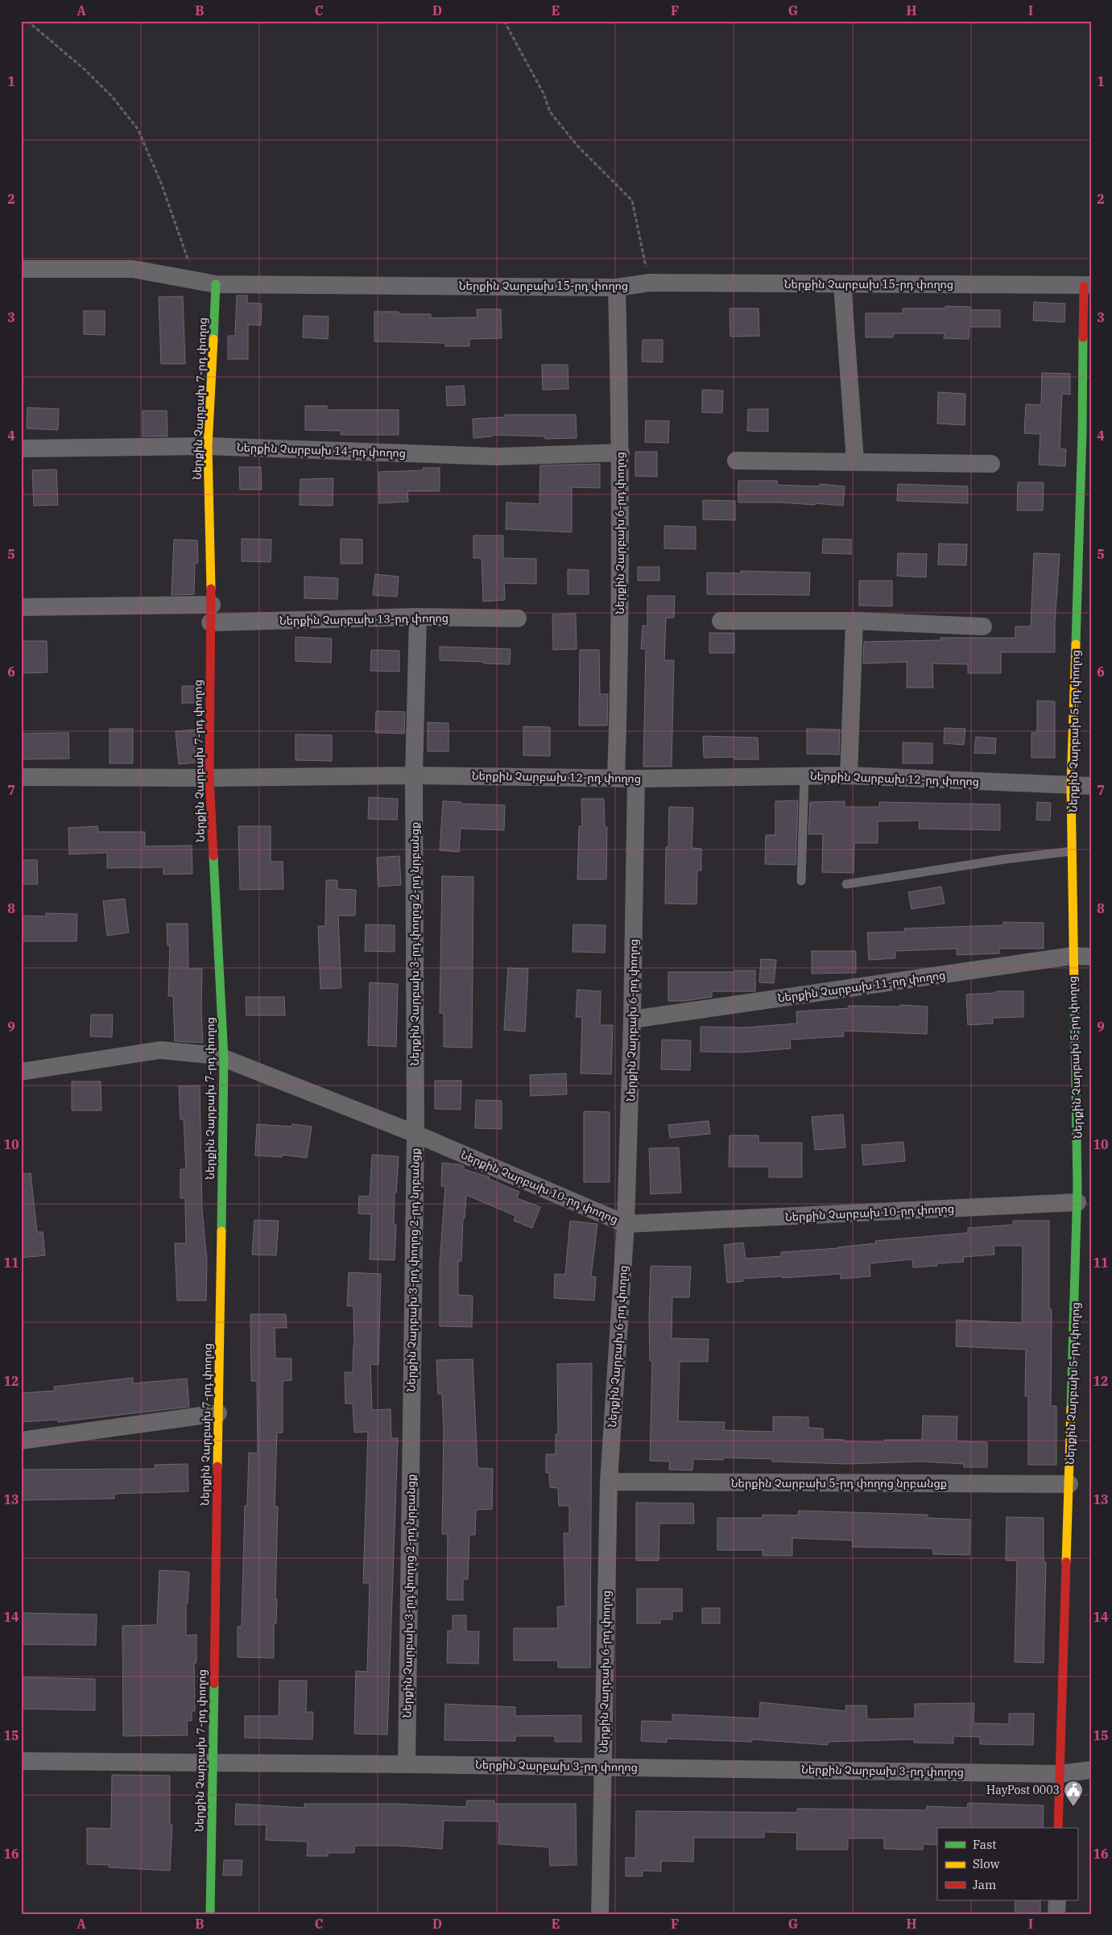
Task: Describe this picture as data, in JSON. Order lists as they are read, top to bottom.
{
  "streets": {
    "street": [
      "Ներքին Չարբախ 15-րդ փողոց",
      "Ներքին Չարբախ 7-րդ փողոց",
      "Ներքին Չարբախ 14-րդ փողոց",
      "Ներքին Չարբախ 6-րդ փողոց",
      "Ներքին Չարբախ 13-րդ փողոց",
      "Ներքին Չարբախ 5-րդ փողոց",
      "Ներքին Չարբախ 12-րդ փողոց",
      "Ներքին Չարբախ 3-րդ փողոց 2-րդ նրբանցք",
      "Ներքին Չարբախ 11-րդ փողոց",
      "Ներքին Չարբախ 10-րդ փողոց",
      "Ներքին Չարբախ 5-րդ փողոց նրբանցք",
      "Ներքին Չարբախ 3-րդ փողոց"
    ]
  },
  "crossings": [
    ["Ներքին Չարբախ 15-րդ փողոց", "Ներքին Չարբախ 7-րդ փողոց"],
    ["Ներքին Չարբախ 15-րդ փողոց", "Ներքին Չարբախ 6-րդ փողոց"],
    ["Ներքին Չարբախ 15-րդ փողոց", "Ներքին Չարբախ 5-րդ փողոց"],
    ["Ներքին Չարբախ 7-րդ փողոց", "Ներքին Չարբախ 14-րդ փողոց"],
    ["Ներքին Չարբախ 7-րդ փողոց", "Ներքին Չարբախ 13-րդ փողոց"],
    ["Ներքին Չարբախ 7-րդ փողոց", "Ներքին Չարբախ 12-րդ փողոց"],
    ["Ներքին Չարբախ 7-րդ փողոց", "Ներքին Չարբախ 10-րդ փողոց"],
    ["Ներքին Չարբախ 7-րդ փողոց", "Ներքին Չարբախ 3-րդ փողոց"],
    ["Ներքին Չարբախ 14-րդ փողոց", "Ներքին Չարբախ 6-րդ փողոց"],
    ["Ներքին Չարբախ 6-րդ փողոց", "Ներքին Չարբախ 12-րդ փողոց"],
    ["Ներքին Չարբախ 6-րդ փողոց", "Ներքին Չարբախ 11-րդ փողոց"],
    ["Ներքին Չարբախ 6-րդ փողոց", "Ներքին Չարբախ 10-րդ փողոց"],
    ["Ներքին Չարբախ 6-րդ փողոց", "Ներքին Չարբախ 5-րդ փողոց նրբանցք"],
    ["Ներքին Չարբախ 6-րդ փողոց", "Ներքին Չարբախ 3-րդ փողոց"],
    ["Ներքին Չարբախ 13-րդ փողոց", "Ներքին Չարբախ 3-րդ փողոց 2-րդ նրբանցք"],
    ["Ներքին Չարբախ 5-րդ փողոց", "Ներքին Չարբախ 12-րդ փողոց"],
    ["Ներքին Չարբախ 5-րդ փողոց", "Ներքին Չարբախ 11-րդ փողոց"],
    ["Ներքին Չարբախ 5-րդ փողոց", "Ներքին Չարբախ 10-րդ փողոց"],
    ["Ներքին Չարբախ 5-րդ փողոց", "Ներքին Չարբախ 5-րդ փողոց նրբանցք"],
    ["Ներքին Չարբախ 5-րդ փողոց", "Ներքին Չարբախ 3-րդ փողոց"],
    ["Ներքին Չարբախ 12-րդ փողոց", "Ներքին Չարբախ 3-րդ փողոց 2-րդ նրբանցք"],
    ["Ներքին Չարբախ 3-րդ փողոց 2-րդ նրբանցք", "Ներքին Չարբախ 10-րդ փողոց"],
    ["Ներքին Չարբախ 3-րդ փողոց 2-րդ նրբանցք", "Ներքին Չարբախ 3-րդ փողոց"]
  ],
  "places": {
    "public building": ["HayPost 0003"]
  },
  "legend": ["Fast", "Slow", "Jam"],
  "grid": {
    "columns": [
      "A",
      "B",
      "C",
      "D",
      "E",
      "F",
      "G",
      "H",
      "I"
    ],
    "rows": [
      "1",
      "2",
      "3",
      "4",
      "5",
      "6",
      "7",
      "8",
      "9",
      "10",
      "11",
      "12",
      "13",
      "14",
      "15",
      "16"
    ]
  }
}
